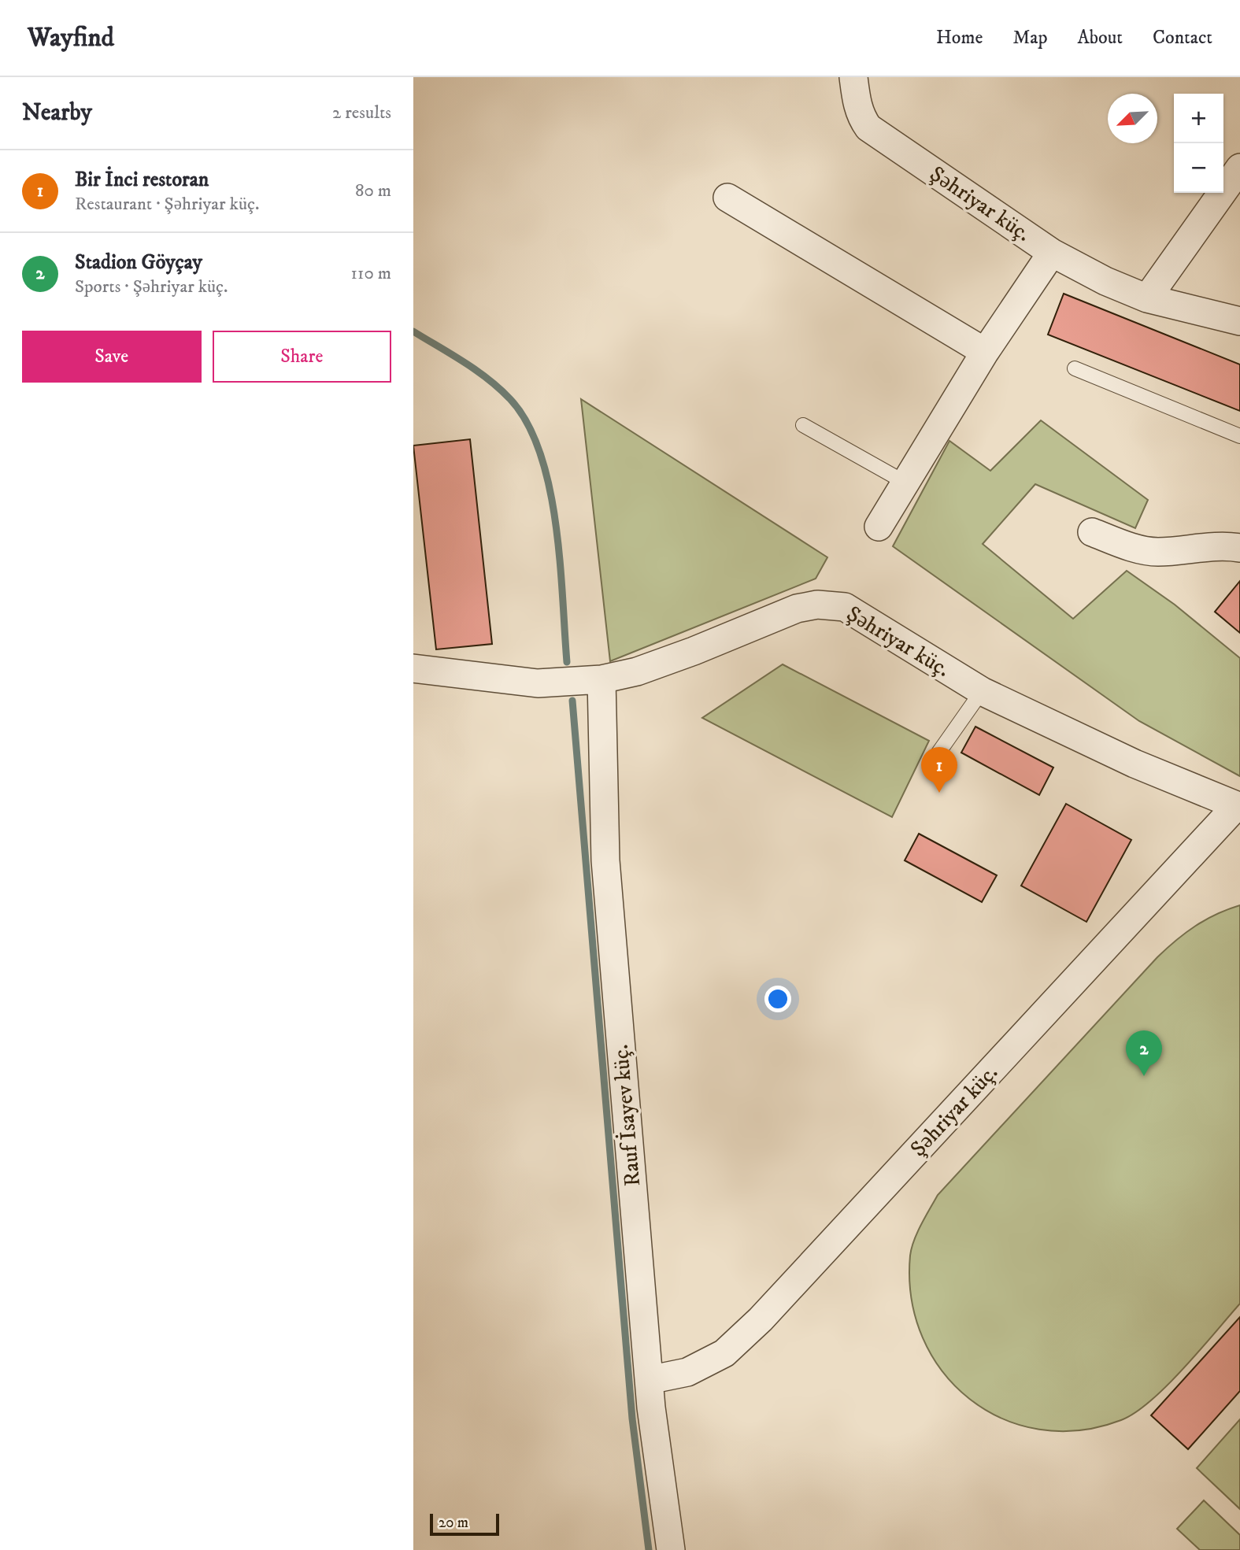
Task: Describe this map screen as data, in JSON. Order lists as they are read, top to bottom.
{
  "streets": {
    "street": ["Şəhriyar küç.", "Rauf İsayev küç."]
  },
  "crossings": [
    ["Şəhriyar küç.", "Rauf İsayev küç."]
  ],
  "scale_bar": "20 m",
  "north": "bottom left",
  "page": {
    "header": "Wayfind",
    "nav": [
      "Home",
      "Map",
      "About",
      "Contact"
    ],
    "heading": ["Nearby", "2 results"],
    "map_buttons": ["+", "−"],
    "list": [
      {
        "mark": "1",
        "name": "Bir İnci restoran",
        "note": "Restaurant · Şəhriyar küç.",
        "value": "80 m"
      },
      {
        "mark": "2",
        "name": "Stadion Göyçay",
        "note": "Sports · Şəhriyar küç.",
        "value": "110 m"
      }
    ],
    "buttons": ["Save", "Share"],
    "pins": ["1", "2"],
    "scale": "20 m"
  }
}
